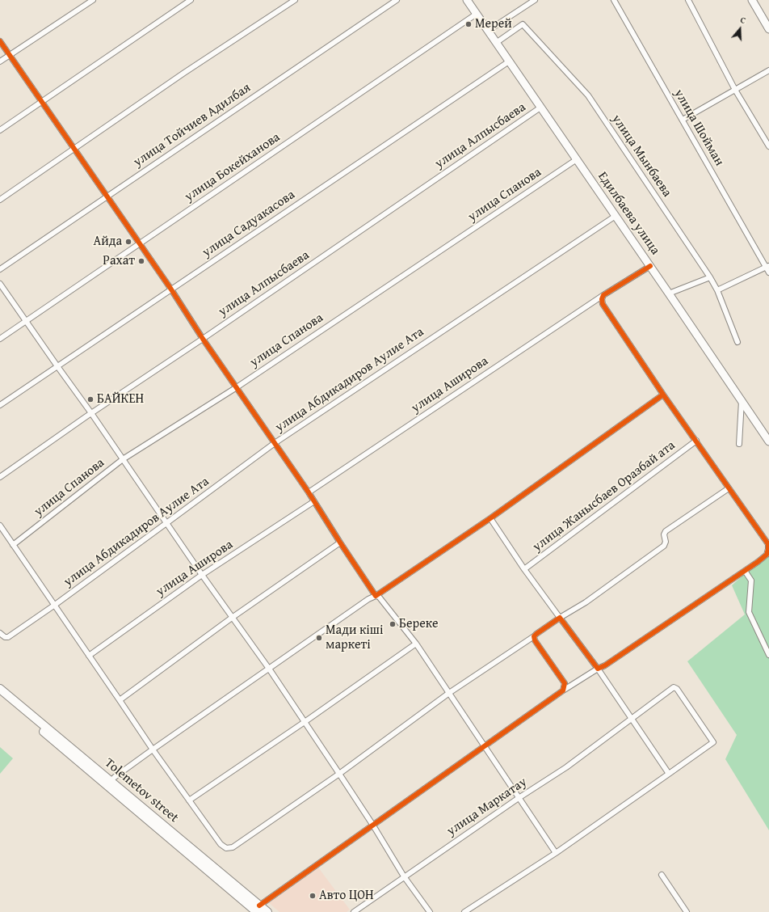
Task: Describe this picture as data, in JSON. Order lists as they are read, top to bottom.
{
  "streets": {
    "main road": ["Tolemetov street"],
    "street": [
      "улица Тойчиев Адилбая",
      "улица Шойман",
      "улица Алпысбаева",
      "улица Мынбаева",
      "улица Бокейханова",
      "улица Спанова",
      "Едилбаева улица",
      "улица Садуакасова",
      "улица Абдикадиров Аулие Ата",
      "улица Аширова",
      "улица Жанысбаев Оразбай ата",
      "улица Маркатау"
    ]
  },
  "crossings": [
    ["улица Алпысбаева", "Едилбаева улица"],
    ["улица Мынбаева", "Едилбаева улица"],
    ["улица Бокейханова", "Едилбаева улица"],
    ["улица Спанова", "Едилбаева улица"],
    ["Едилбаева улица", "улица Садуакасова"],
    ["Едилбаева улица", "улица Абдикадиров Аулие Ата"],
    ["Едилбаева улица", "улица Аширова"]
  ],
  "places": [
    "Мерей",
    "Айда",
    "Рахат",
    "БАЙКЕН",
    "Береке",
    "Мади кіші маркеті",
    "Авто ЦОН"
  ],
  "north": "top"
}
